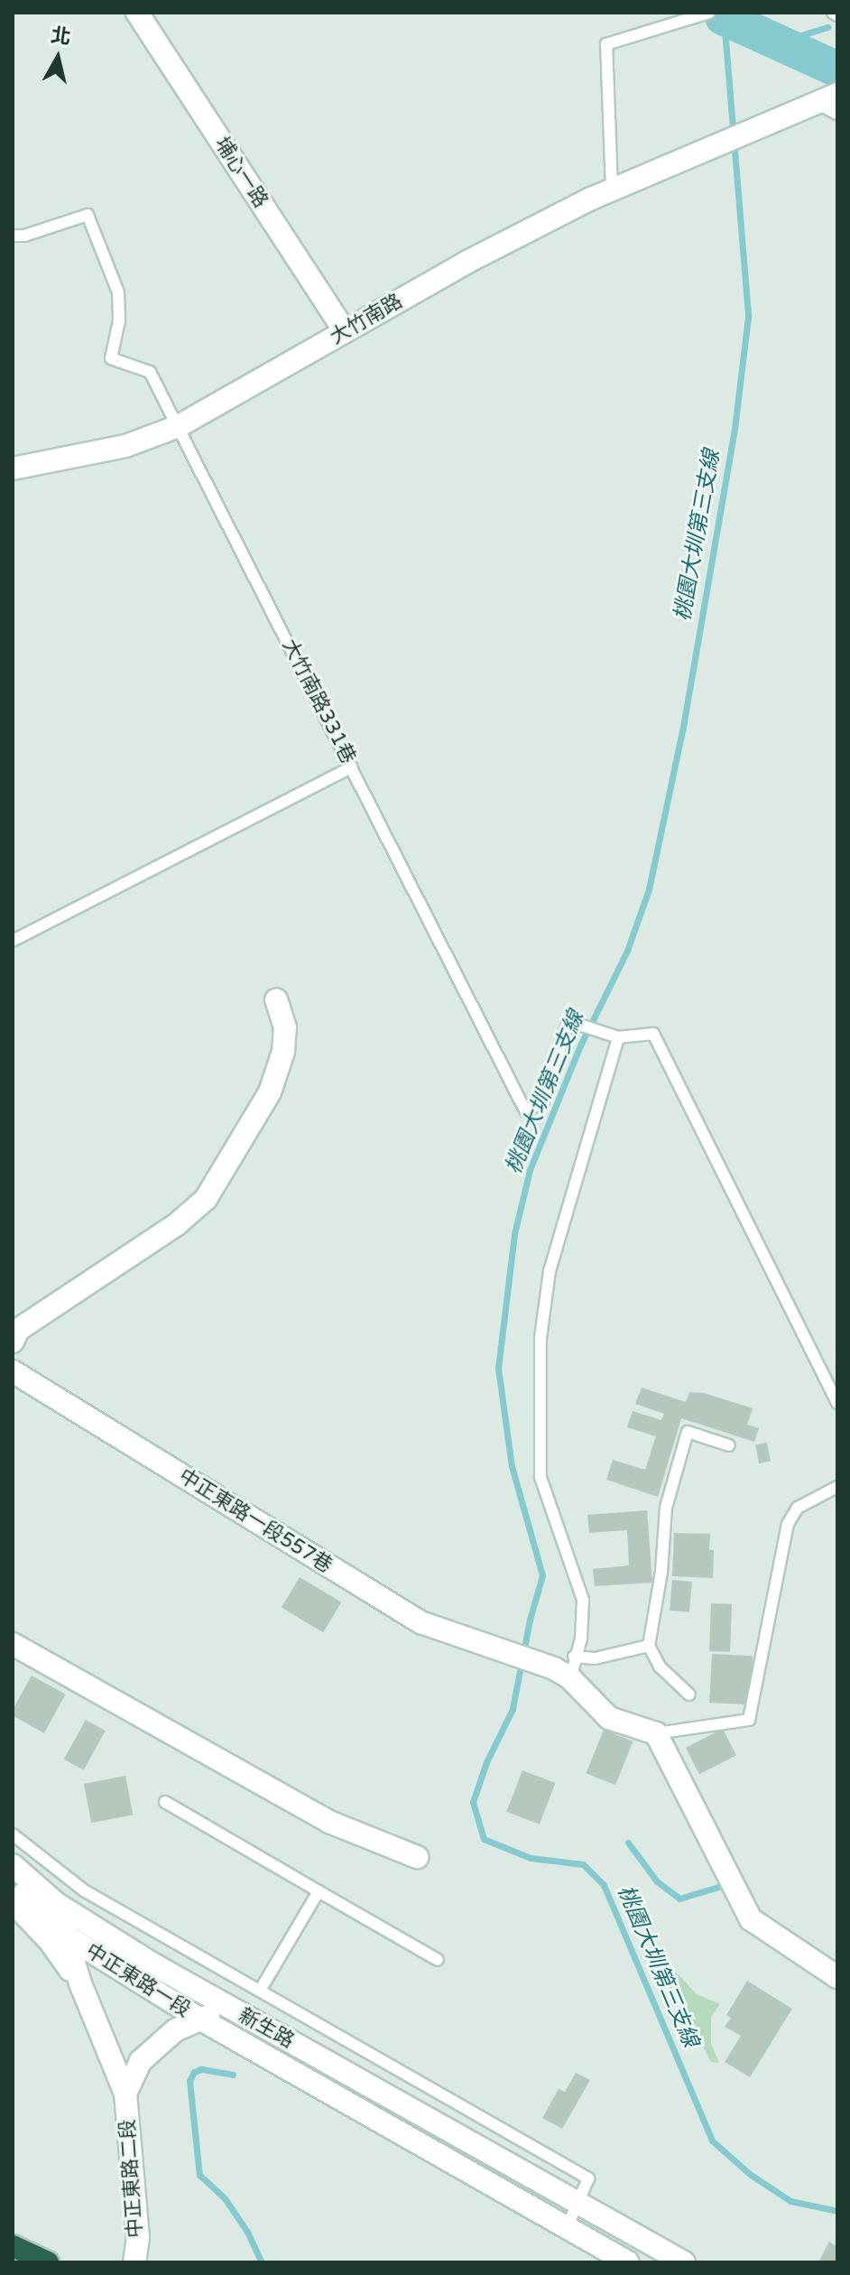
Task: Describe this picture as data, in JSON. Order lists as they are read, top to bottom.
{
  "streets": {
    "street": [
      "埔心一路",
      "大竹南路",
      "中正東路一段557巷",
      "中正東路一段",
      "新生路",
      "中正東路二段"
    ],
    "lane": ["大竹南路331巷"]
  },
  "crossings": [
    ["埔心一路", "大竹南路"],
    ["大竹南路", "大竹南路331巷"],
    ["中正東路一段", "新生路"],
    ["中正東路一段", "中正東路二段"]
  ],
  "water": ["桃園大圳第三支線"],
  "north": "top"
}
